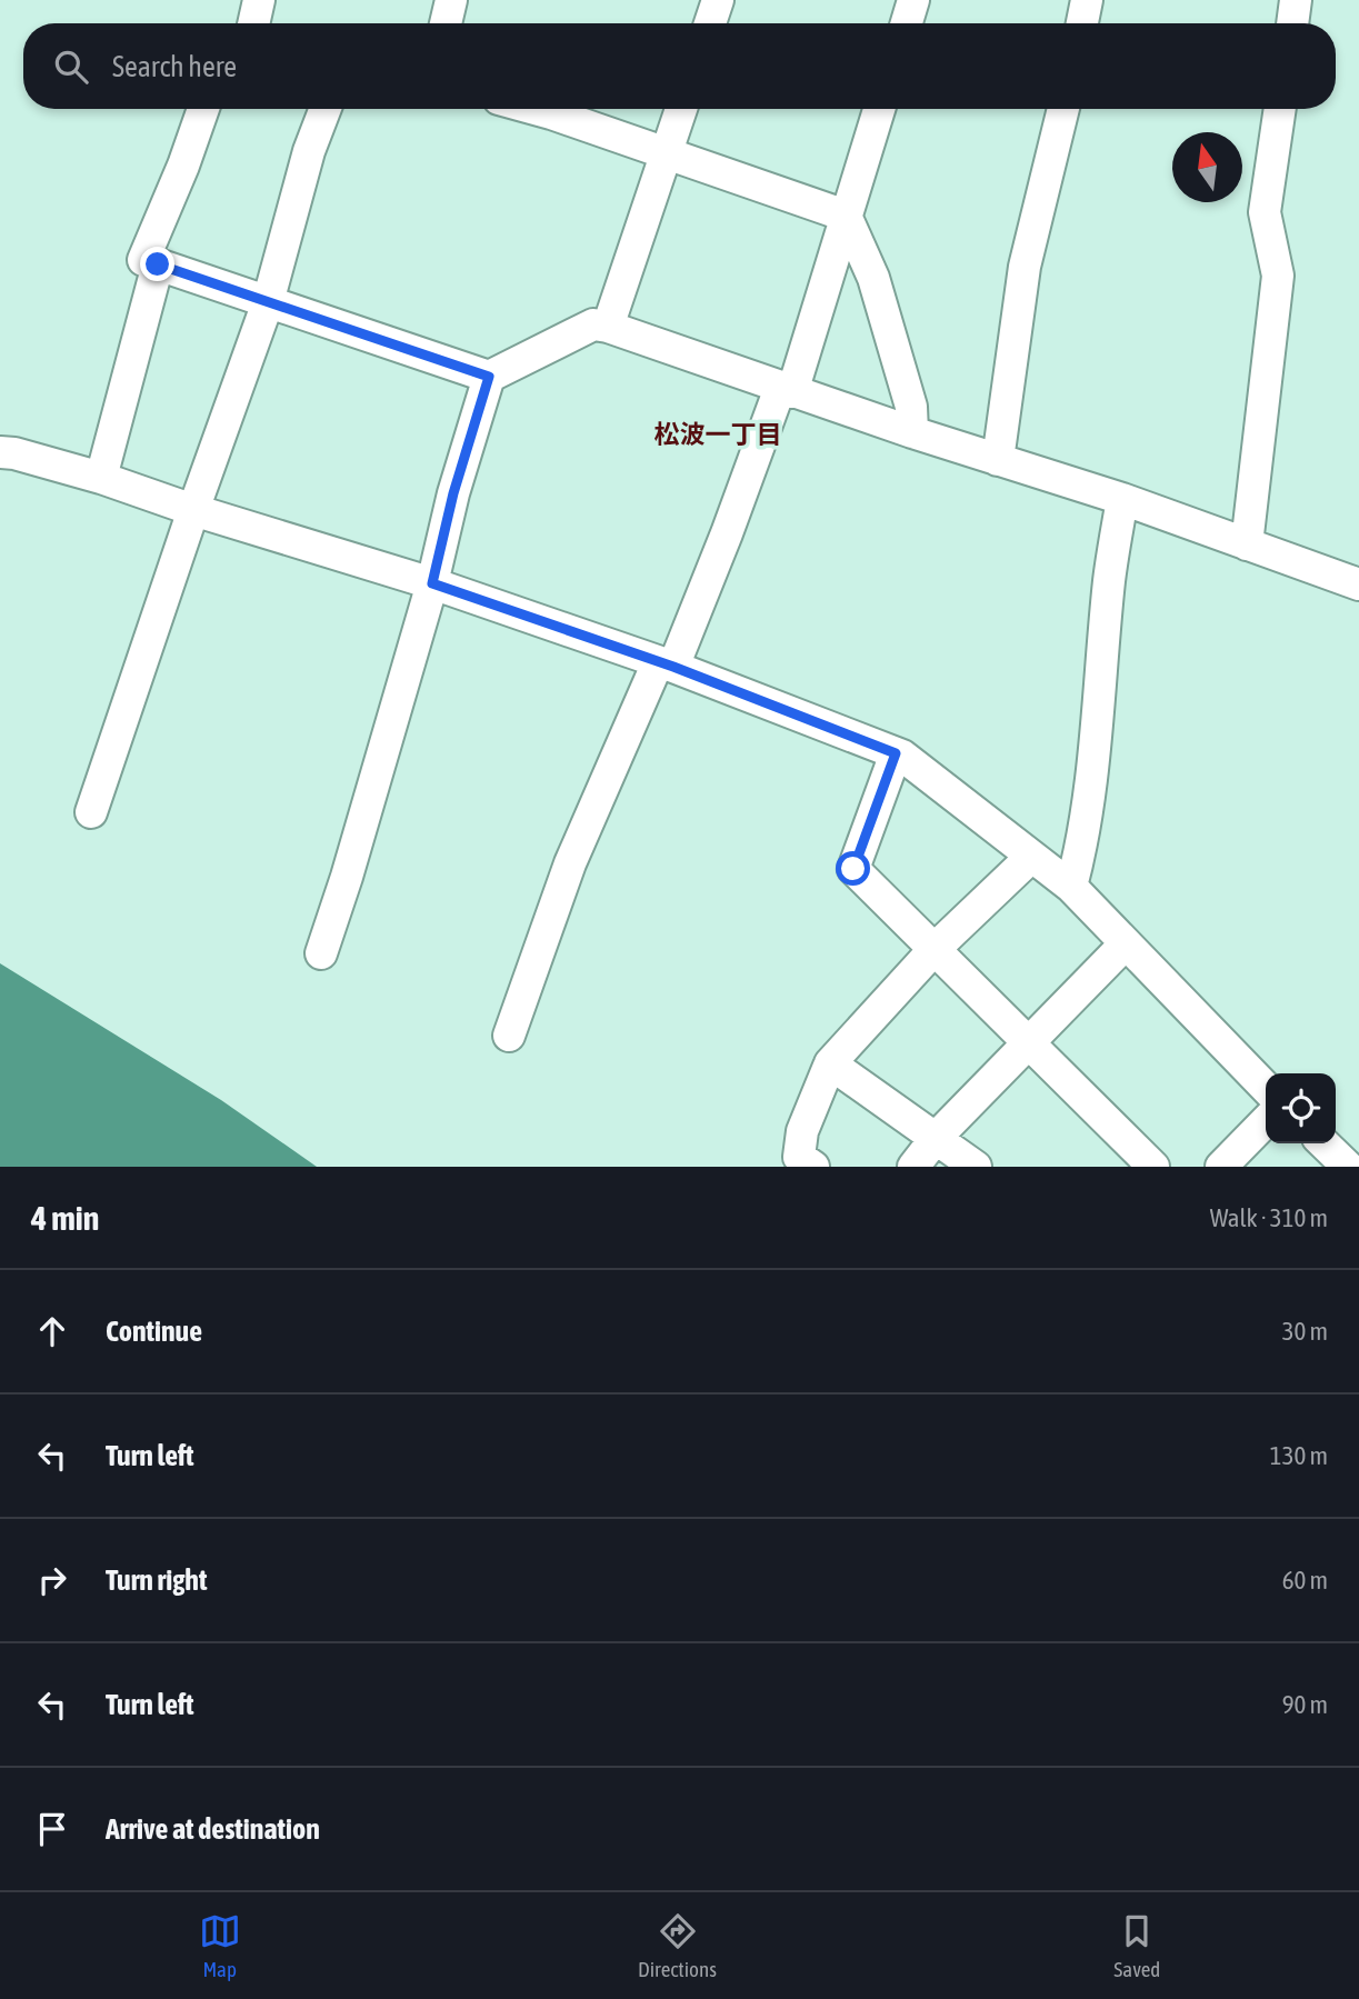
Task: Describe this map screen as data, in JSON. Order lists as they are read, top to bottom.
{
  "districts": ["松波一丁目"],
  "north": "top",
  "page": {
    "search": "Search here",
    "heading": ["4 min", "Walk · 310 m"],
    "list": [
      ["Continue", "30 m"],
      ["Turn left", "130 m"],
      ["Turn right", "60 m"],
      ["Turn left", "90 m"],
      "Arrive at destination"
    ],
    "nav": ["Map", "Directions", "Saved"]
  }
}
